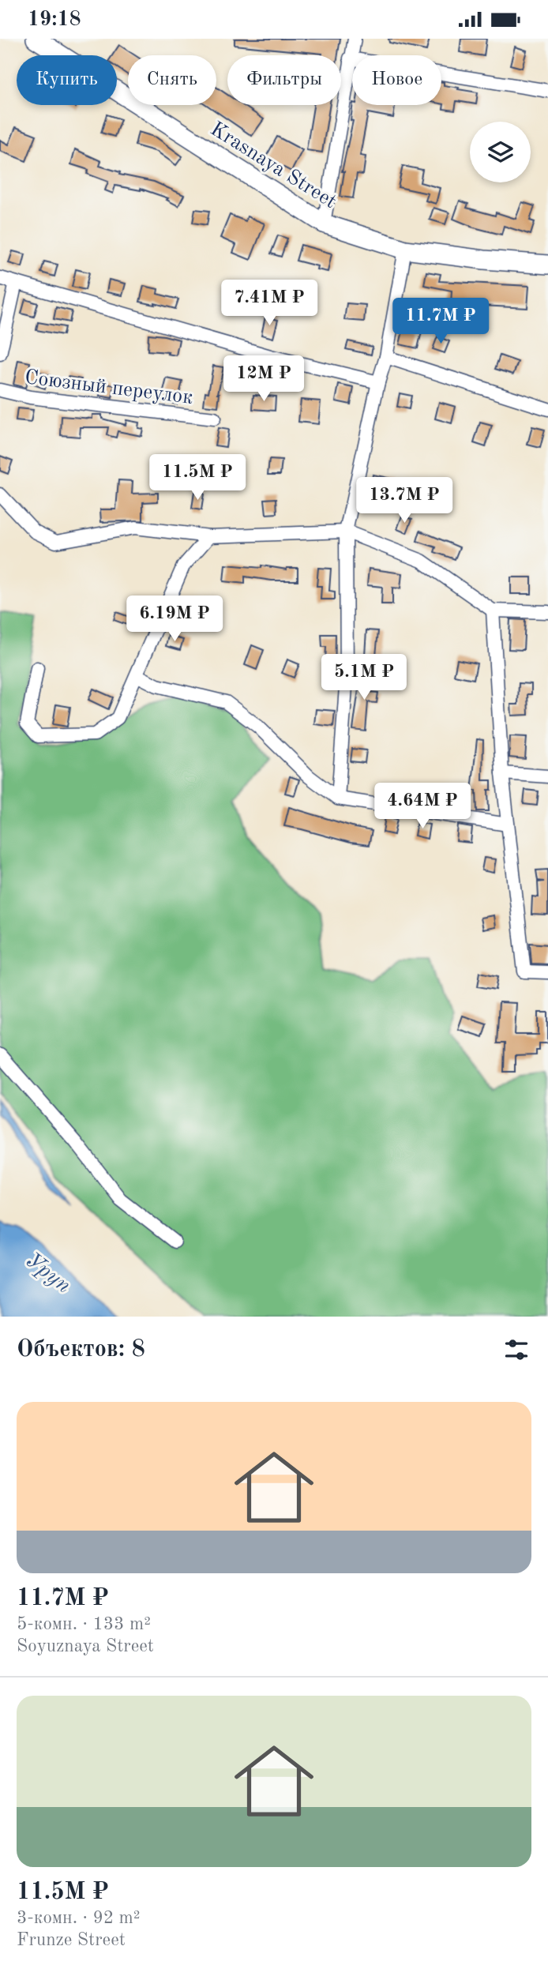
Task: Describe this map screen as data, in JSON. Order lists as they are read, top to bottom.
{
  "streets": {
    "street": ["Krasnaya Street", "Союзный переулок"]
  },
  "water": ["Уруп"],
  "page": {
    "status": "19:18",
    "chip": [
      "Купить",
      "Снять",
      "Фильтры",
      "Новое"
    ],
    "price": [
      "7.41M ₽",
      "11.7M ₽",
      "12M ₽",
      "11.5M ₽",
      "13.7M ₽",
      "6.19M ₽",
      "5.1M ₽",
      "4.64M ₽"
    ],
    "heading": "Объектов: 8",
    "list": [
      {
        "name": "11.7M ₽",
        "note": "5-комн. · 133 m² · Soyuznaya Street"
      },
      {
        "name": "11.5M ₽",
        "note": "3-комн. · 92 m² · Frunze Street"
      }
    ]
  }
}
